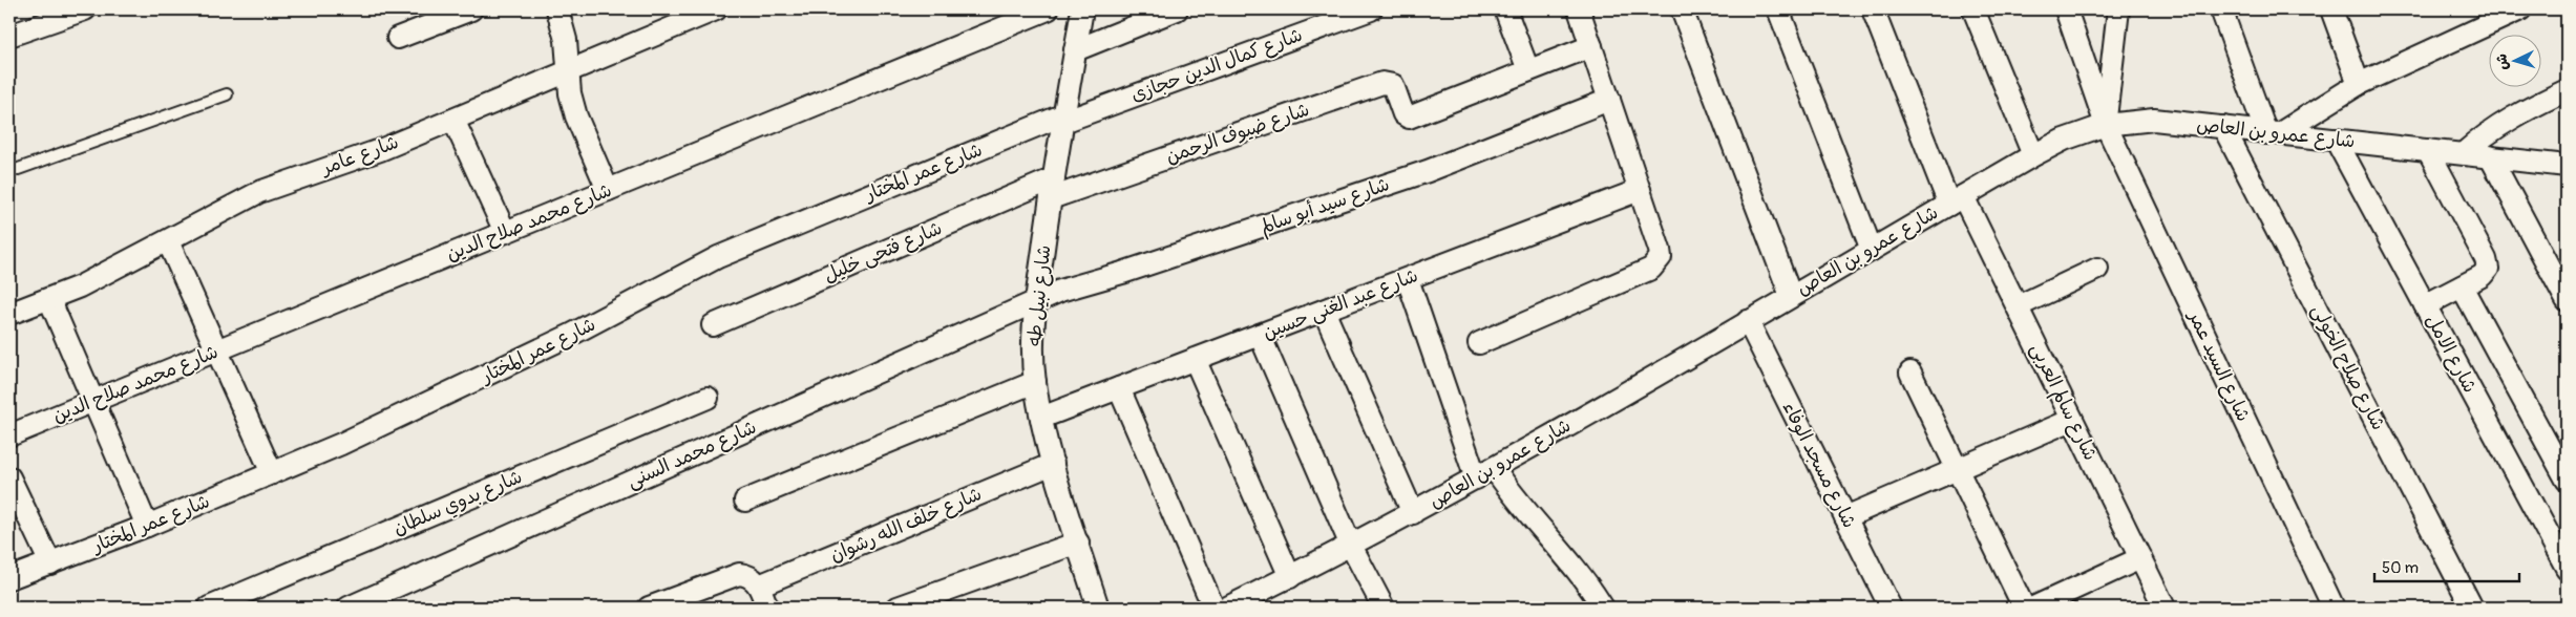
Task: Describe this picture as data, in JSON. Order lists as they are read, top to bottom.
{
  "streets": {
    "street": [
      "شارع كمال الدين حجازى",
      "شارع ضيوف الرحمن",
      "شارع عمرو بن العاص",
      "شارع عامر",
      "شارع عمر المختار",
      "شارع سيد أبو سالم",
      "شارع محمد صلاح الدين",
      "شارع فتحى خليل",
      "شارع نبيل طه",
      "شارع عبد الغنى حسين",
      "شارع الامل",
      "شارع السيد عمر",
      "شارع صلاح الخولى",
      "شارع سالم العربى",
      "شارع محمد السنى",
      "شارع مسجد الوفاء",
      "شارع بدوي سلطان",
      "شارع خلف الله رشوان"
    ]
  },
  "crossings": [
    ["شارع كمال الدين حجازى", "شارع عمر المختار"],
    ["شارع كمال الدين حجازى", "شارع نبيل طه"],
    ["شارع ضيوف الرحمن", "شارع فتحى خليل"],
    ["شارع ضيوف الرحمن", "شارع نبيل طه"],
    ["شارع عمرو بن العاص", "شارع الامل"],
    ["شارع عمرو بن العاص", "شارع السيد عمر"],
    ["شارع عمرو بن العاص", "شارع صلاح الخولى"],
    ["شارع عمرو بن العاص", "شارع سالم العربى"],
    ["شارع عمرو بن العاص", "شارع مسجد الوفاء"],
    ["شارع عمر المختار", "شارع نبيل طه"],
    ["شارع سيد أبو سالم", "شارع نبيل طه"],
    ["شارع سيد أبو سالم", "شارع محمد السنى"],
    ["شارع فتحى خليل", "شارع نبيل طه"],
    ["شارع نبيل طه", "شارع عبد الغنى حسين"],
    ["شارع نبيل طه", "شارع محمد السنى"],
    ["شارع نبيل طه", "شارع خلف الله رشوان"]
  ],
  "scale_bar": "50 m",
  "north": "left"
}
